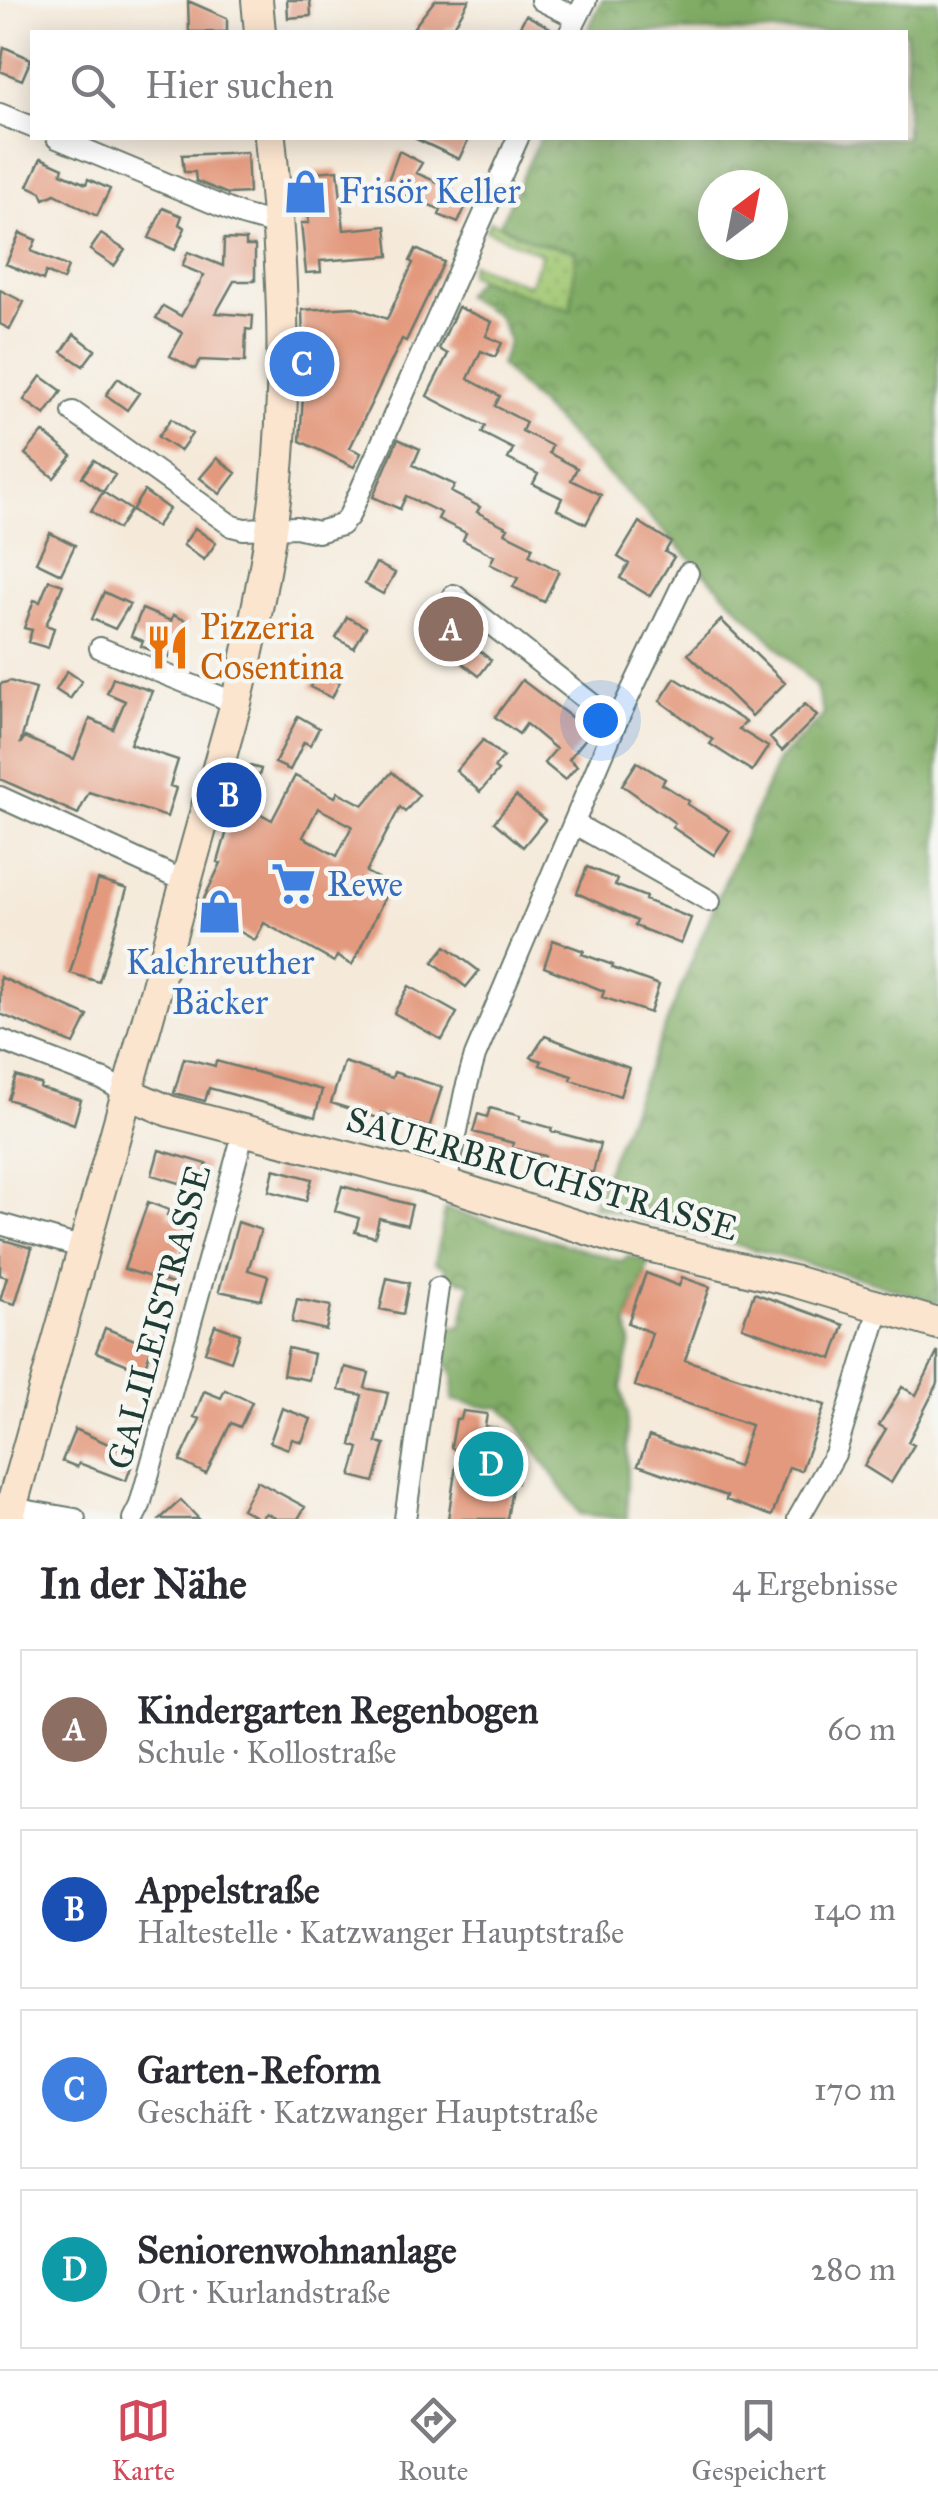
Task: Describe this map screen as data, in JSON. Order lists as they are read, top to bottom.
{
  "streets": {
    "main road": ["SAUERBRUCHSTRASSE"],
    "street": ["GALILEISTRASSE"]
  },
  "crossings": [
    ["SAUERBRUCHSTRASSE", "GALILEISTRASSE"]
  ],
  "places": {
    "shop": ["Frisör Keller", "Kalchreuther Bäcker"],
    "restaurant": ["Pizzeria Cosentina"],
    "supermarket": ["Rewe"]
  },
  "north": "top right",
  "page": {
    "search": "Hier suchen",
    "pins": [
      "C",
      "A",
      "B",
      "D"
    ],
    "heading": ["In der Nähe", "4 Ergebnisse"],
    "list": [
      {
        "mark": "A",
        "name": "Kindergarten Regenbogen",
        "note": "Schule · Kollostraße",
        "value": "60 m"
      },
      {
        "mark": "B",
        "name": "Appelstraße",
        "note": "Haltestelle · Katzwanger Hauptstraße",
        "value": "140 m"
      },
      {
        "mark": "C",
        "name": "Garten-Reform",
        "note": "Geschäft · Katzwanger Hauptstraße",
        "value": "170 m"
      },
      {
        "mark": "D",
        "name": "Seniorenwohnanlage",
        "note": "Ort · Kurlandstraße",
        "value": "280 m"
      }
    ],
    "nav": ["Karte", "Route", "Gespeichert"]
  }
}
